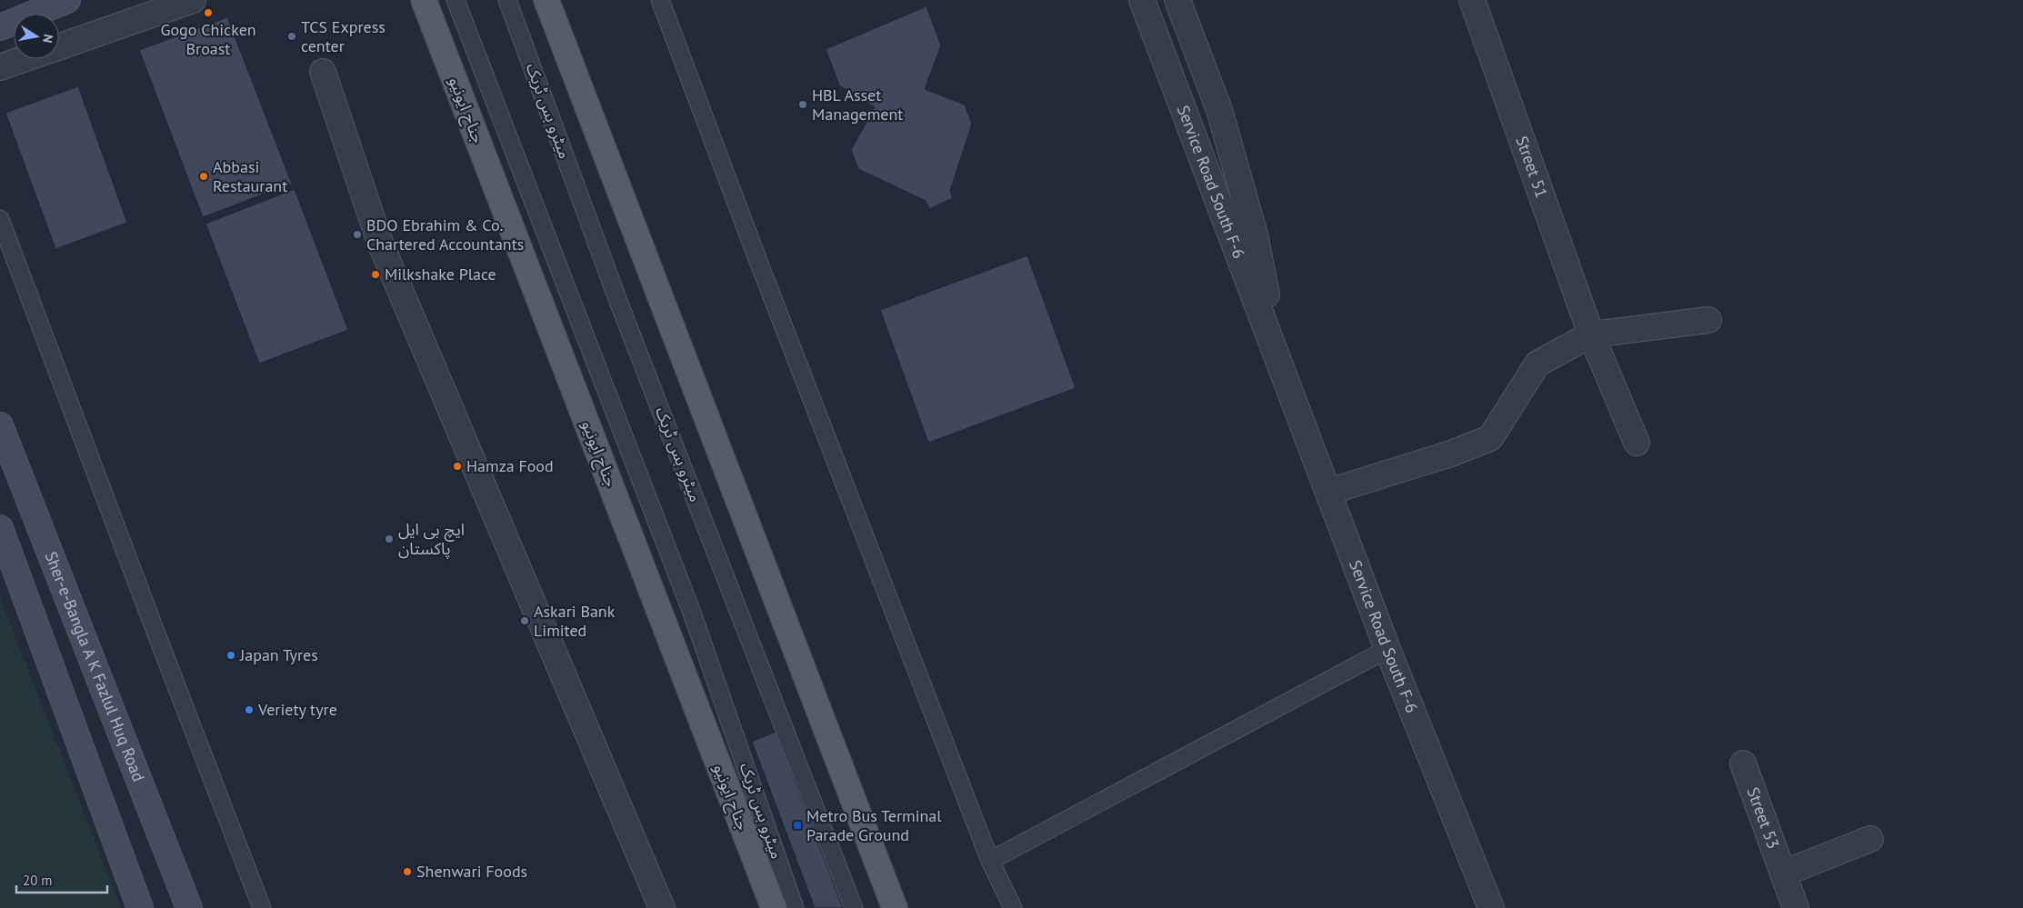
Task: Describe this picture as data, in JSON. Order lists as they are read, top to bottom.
{
  "streets": {
    "main road": ["جناح ایونیو", "Sher-e-Bangla A K Fazlul Huq Road"],
    "street": ["Street 51", "Service Road South F-6", "Street 53"],
    "lane": ["میٹرو بس ٹریک"]
  },
  "places": {
    "other": [
      "Gogo Chicken Broast",
      "TCS Express center",
      "HBL Asset Management",
      "Abbasi Restaurant",
      "BDO Ebrahim & Co. Chartered Accountants",
      "Milkshake Place",
      "Hamza Food",
      "ایچ بی ایل پاکستان",
      "Askari Bank Limited",
      "Japan Tyres",
      "Veriety tyre",
      "Shenwari Foods"
    ],
    "transit": ["Metro Bus Terminal Parade Ground"]
  },
  "scale_bar": "20 m",
  "north": "right"
}
